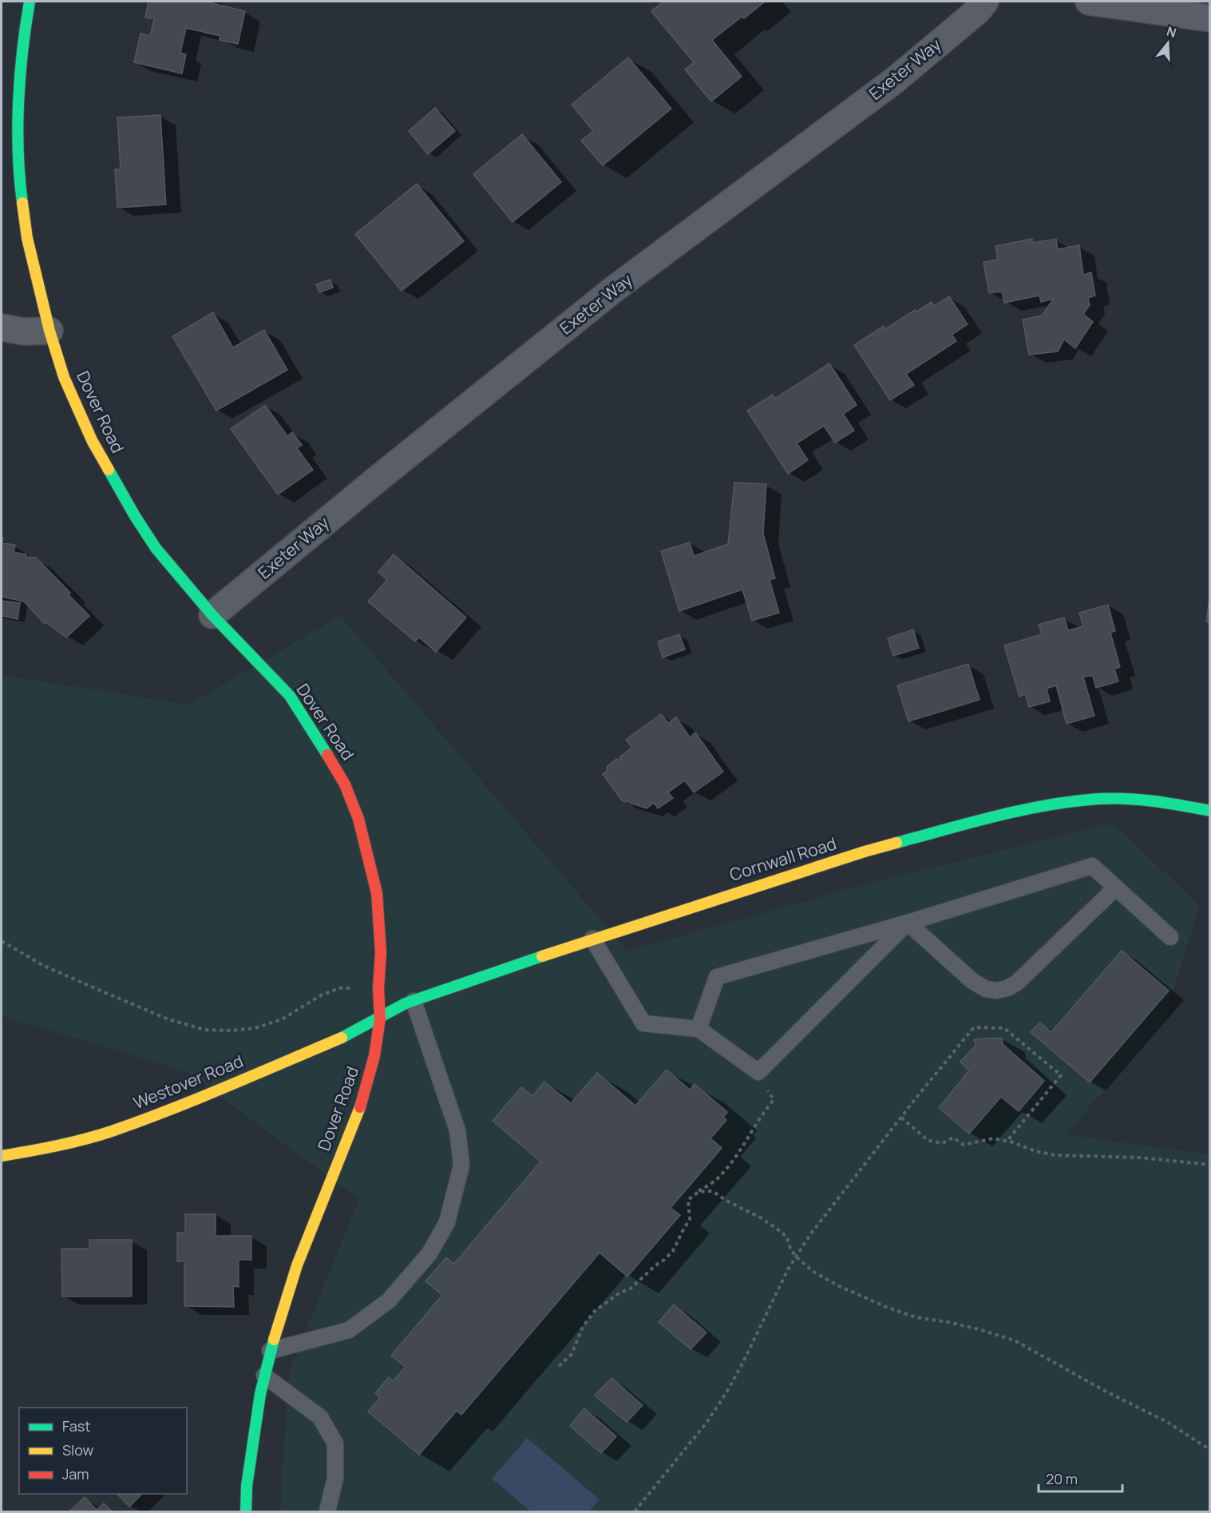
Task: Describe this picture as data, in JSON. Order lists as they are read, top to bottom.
{
  "streets": {
    "street": [
      "Exeter Way",
      "Dover Road",
      "Cornwall Road",
      "Westover Road"
    ]
  },
  "crossings": [
    ["Exeter Way", "Dover Road"],
    ["Dover Road", "Cornwall Road"],
    ["Dover Road", "Westover Road"],
    ["Cornwall Road", "Westover Road"]
  ],
  "legend": ["Fast", "Slow", "Jam"],
  "scale_bar": "20 m",
  "north": "top"
}
